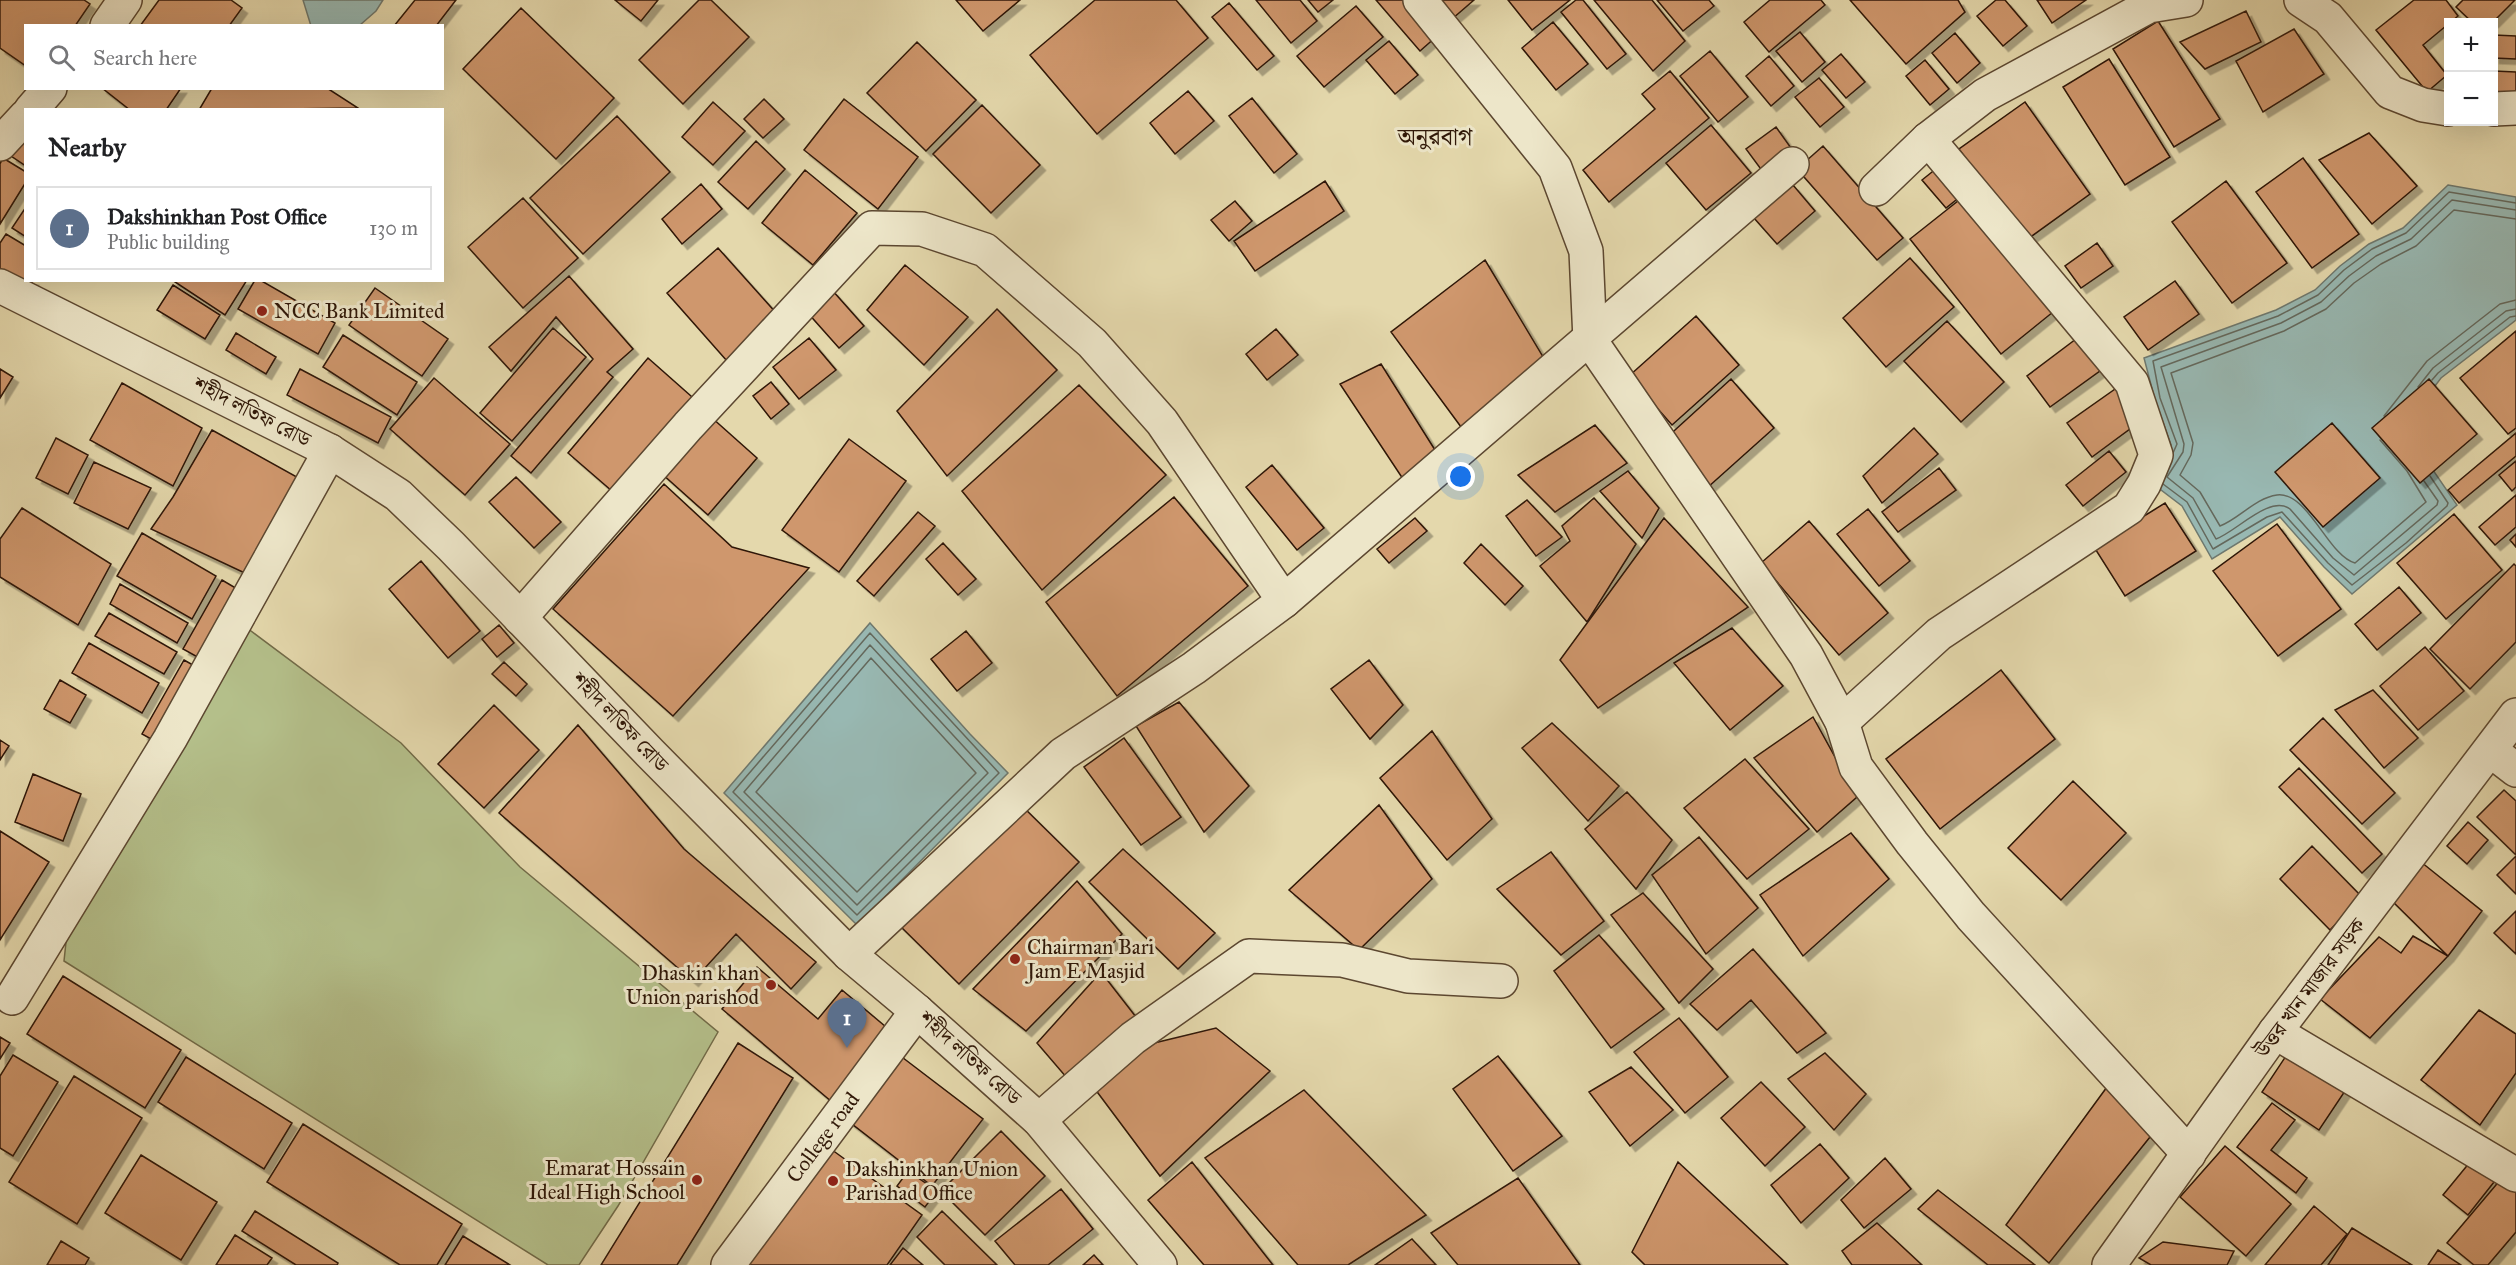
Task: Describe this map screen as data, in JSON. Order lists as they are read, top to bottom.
{
  "streets": {
    "street": ["শহীদ লতিফ রোড", "উত্তর খান মাজার সড়ক", "College road"]
  },
  "crossings": [
    ["শহীদ লতিফ রোড", "College road"]
  ],
  "districts": ["অনুরবাগ"],
  "places": [
    "NCC Bank Limited",
    "Chairman Bari Jam E Masjid",
    "Dhaskin khan Union parishod",
    "Emarat Hossain Ideal High School",
    "Dakshinkhan Union Parishad Office"
  ],
  "page": {
    "map_buttons": ["+", "−"],
    "search": "Search here",
    "heading": "Nearby",
    "list": [
      {
        "mark": "1",
        "name": "Dakshinkhan Post Office",
        "note": "Public building",
        "value": "130 m"
      }
    ],
    "pins": "1"
  }
}
